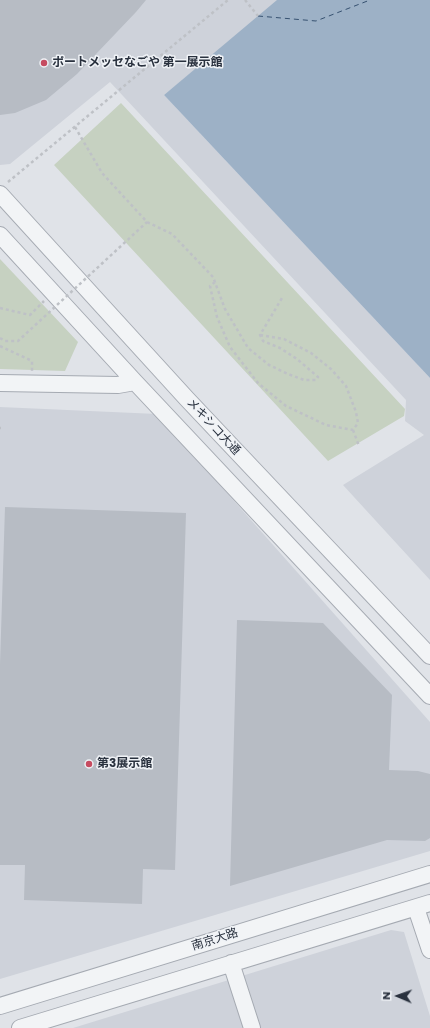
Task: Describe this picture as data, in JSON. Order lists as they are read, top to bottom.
{
  "streets": {
    "street": ["メキシコ大通", "南京大路"]
  },
  "places": ["ポートメッセなごや 第一展示館", "第3展示館"],
  "north": "left"
}
